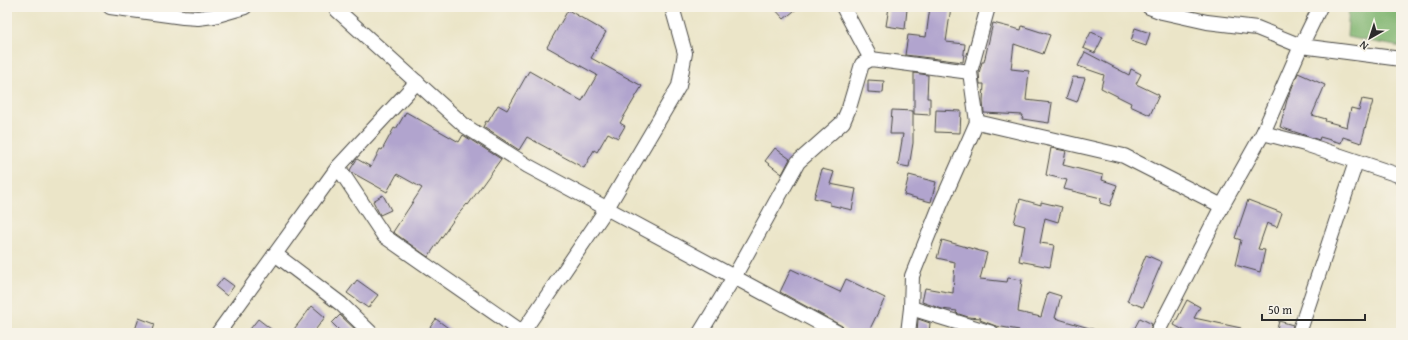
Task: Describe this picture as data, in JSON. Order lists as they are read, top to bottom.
{
  "scale_bar": "50 m",
  "north": "bottom left"
}
